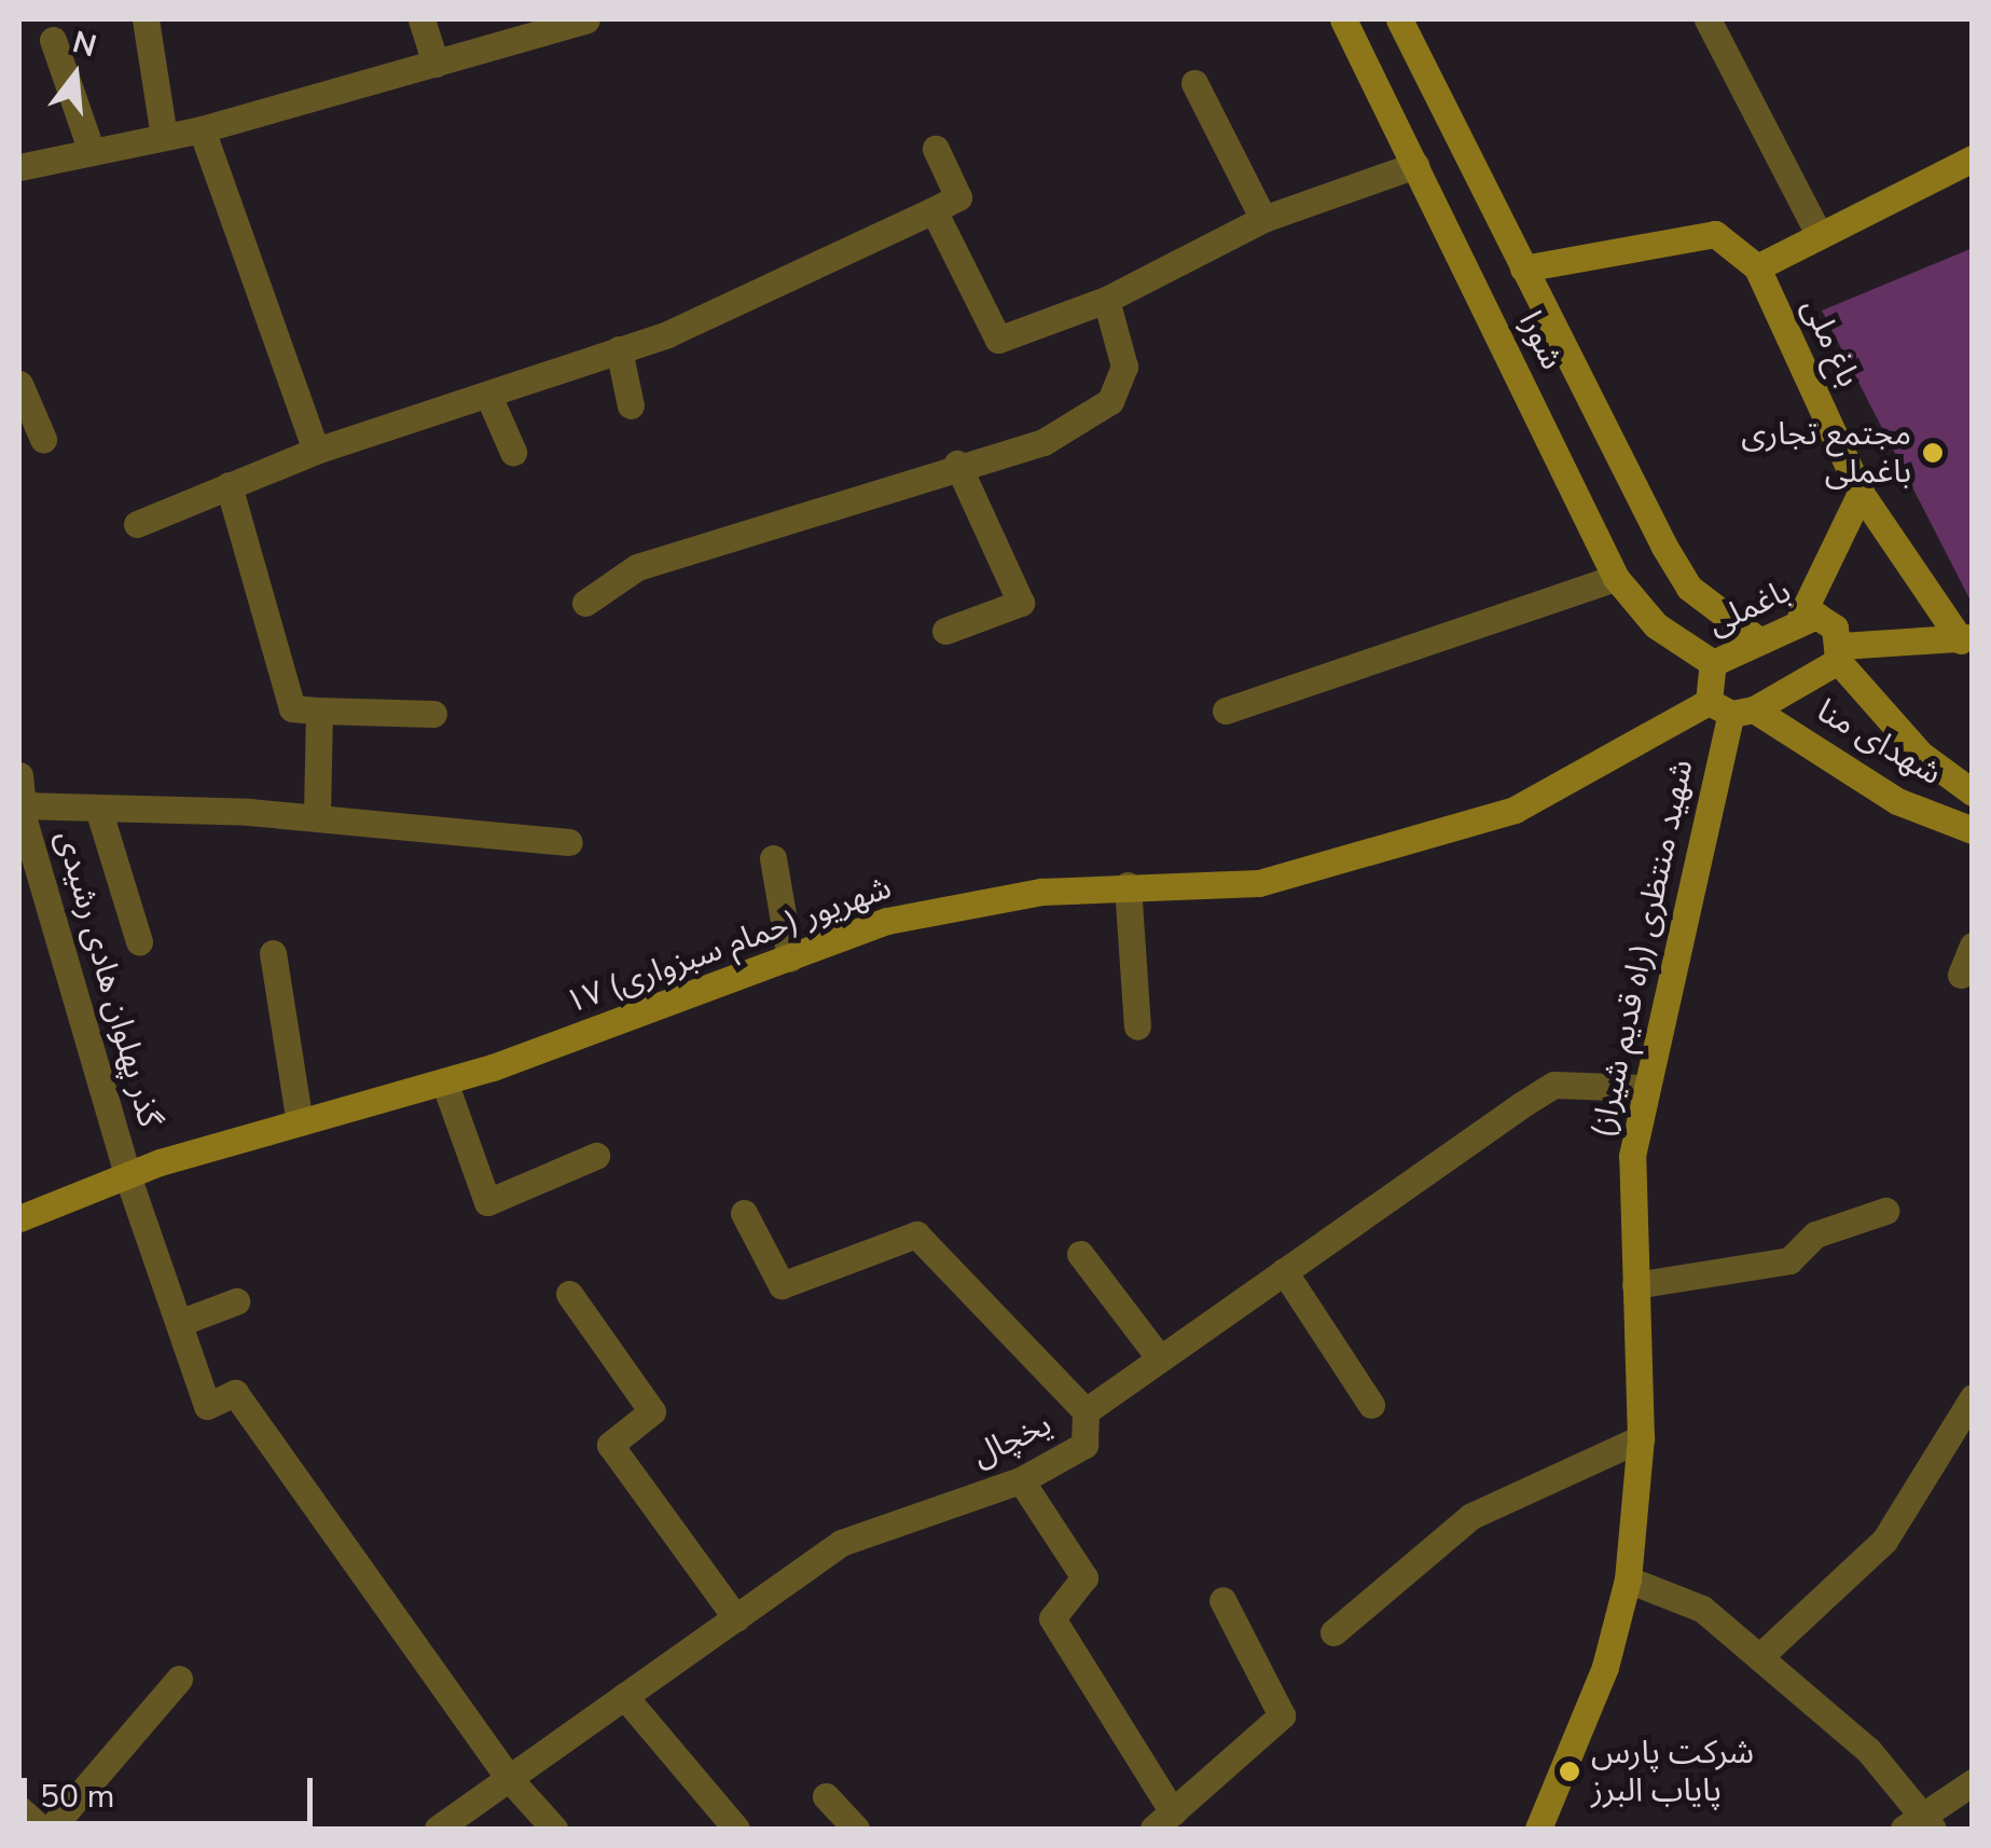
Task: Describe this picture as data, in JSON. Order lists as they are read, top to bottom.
{
  "streets": {
    "street": [
      "شورا",
      "باغ ملی",
      "باغملی",
      "شهدای منا",
      "۱۷ شهریور (حمام سبزواری)",
      "شهید منتظری (راه قدیم شیراز)",
      "گذر پهلوان هادی رشیدی",
      "یخچال"
    ]
  },
  "crossings": [
    ["شورا", "باغملی"],
    ["باغملی", "شهدای منا"],
    ["باغملی", "۱۷ شهریور (حمام سبزواری)"],
    ["باغملی", "شهید منتظری (راه قدیم شیراز)"],
    ["شهدای منا", "۱۷ شهریور (حمام سبزواری)"],
    ["شهدای منا", "شهید منتظری (راه قدیم شیراز)"],
    ["۱۷ شهریور (حمام سبزواری)", "شهید منتظری (راه قدیم شیراز)"],
    ["۱۷ شهریور (حمام سبزواری)", "گذر پهلوان هادی رشیدی"],
    ["شهید منتظری (راه قدیم شیراز)", "یخچال"],
    ["گذر پهلوان هادی رشیدی", "یخچال"]
  ],
  "places": ["مجتمع تجاری باغملی", "شرکت پارس پایاب البرز"],
  "scale_bar": "50 m",
  "north": "top"
}
